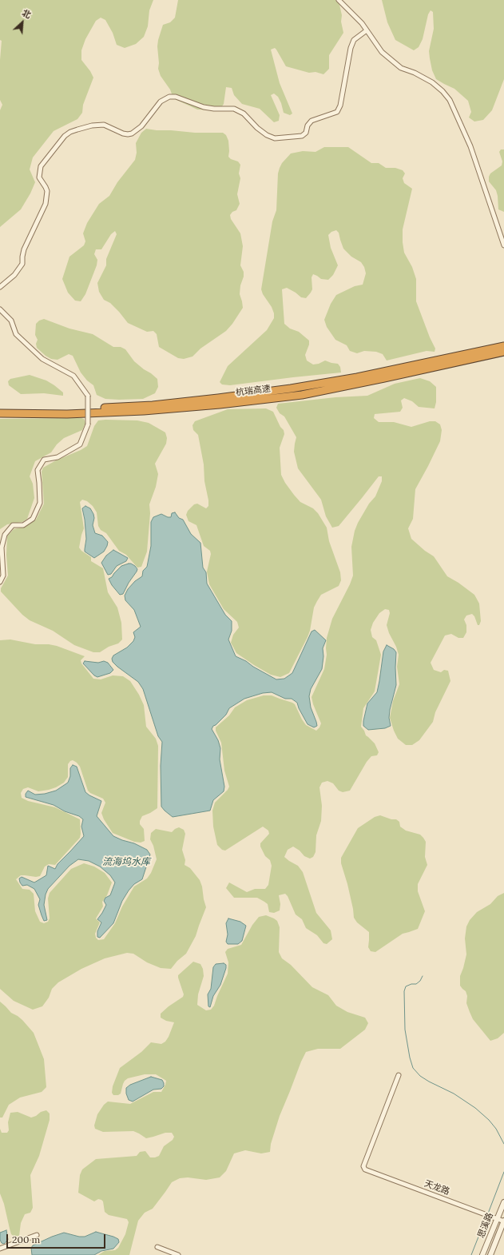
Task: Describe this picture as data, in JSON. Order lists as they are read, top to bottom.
{
  "streets": {
    "highway": ["杭瑞高速"],
    "street": ["天龙路", "思溪路"]
  },
  "crossings": [
    ["天龙路", "思溪路"]
  ],
  "water": ["流海坞水库"],
  "scale_bar": "200 m",
  "north": "top right"
}
